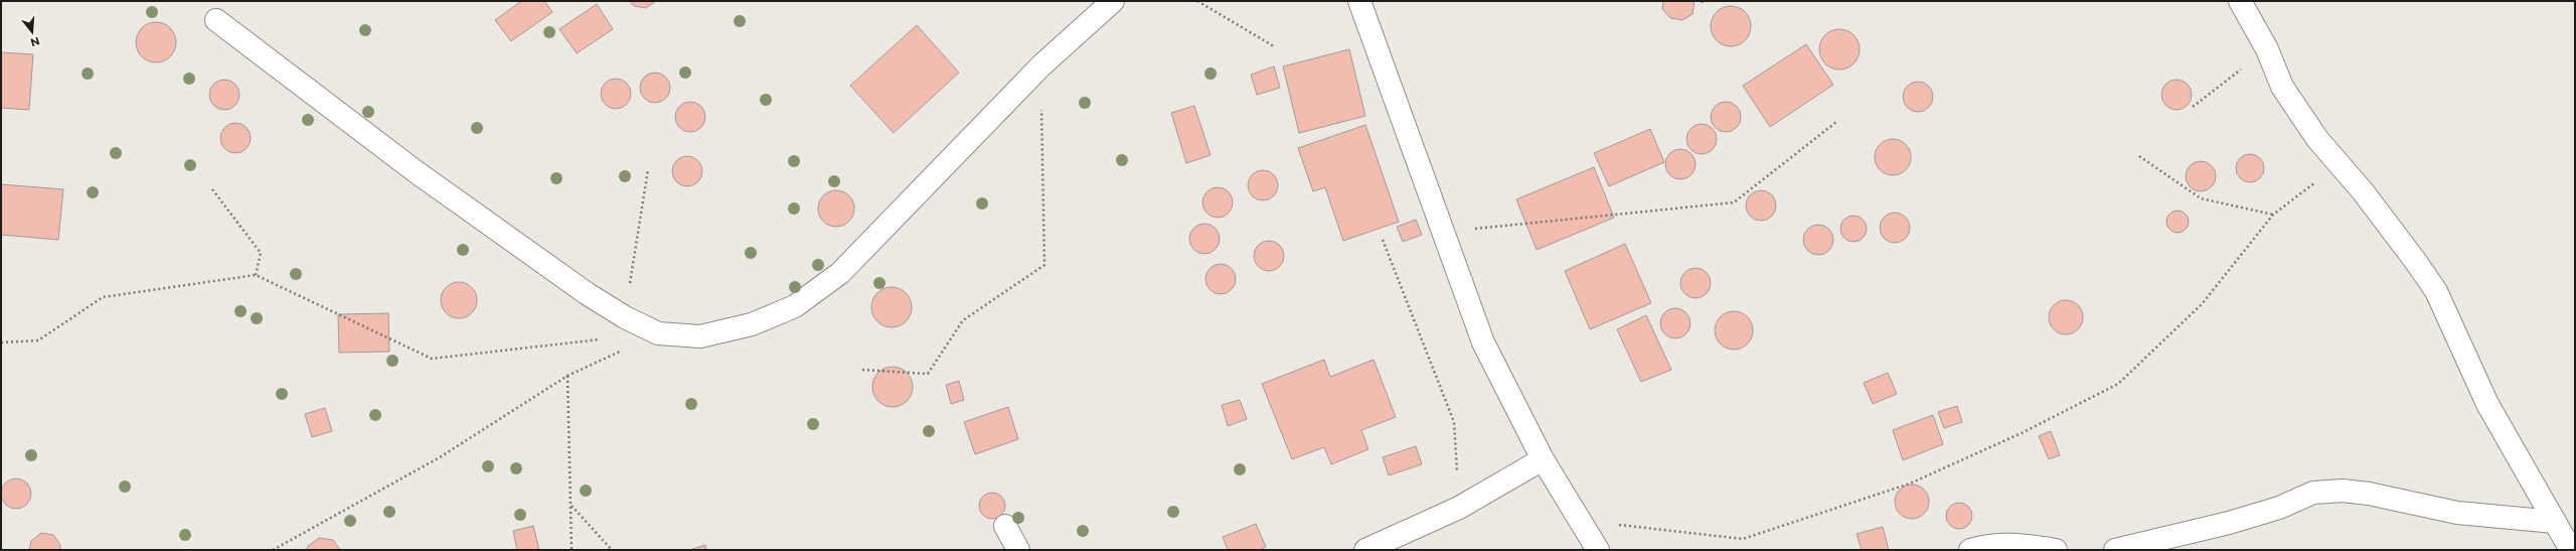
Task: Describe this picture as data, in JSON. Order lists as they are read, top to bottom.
{
  "north": "bottom"
}
